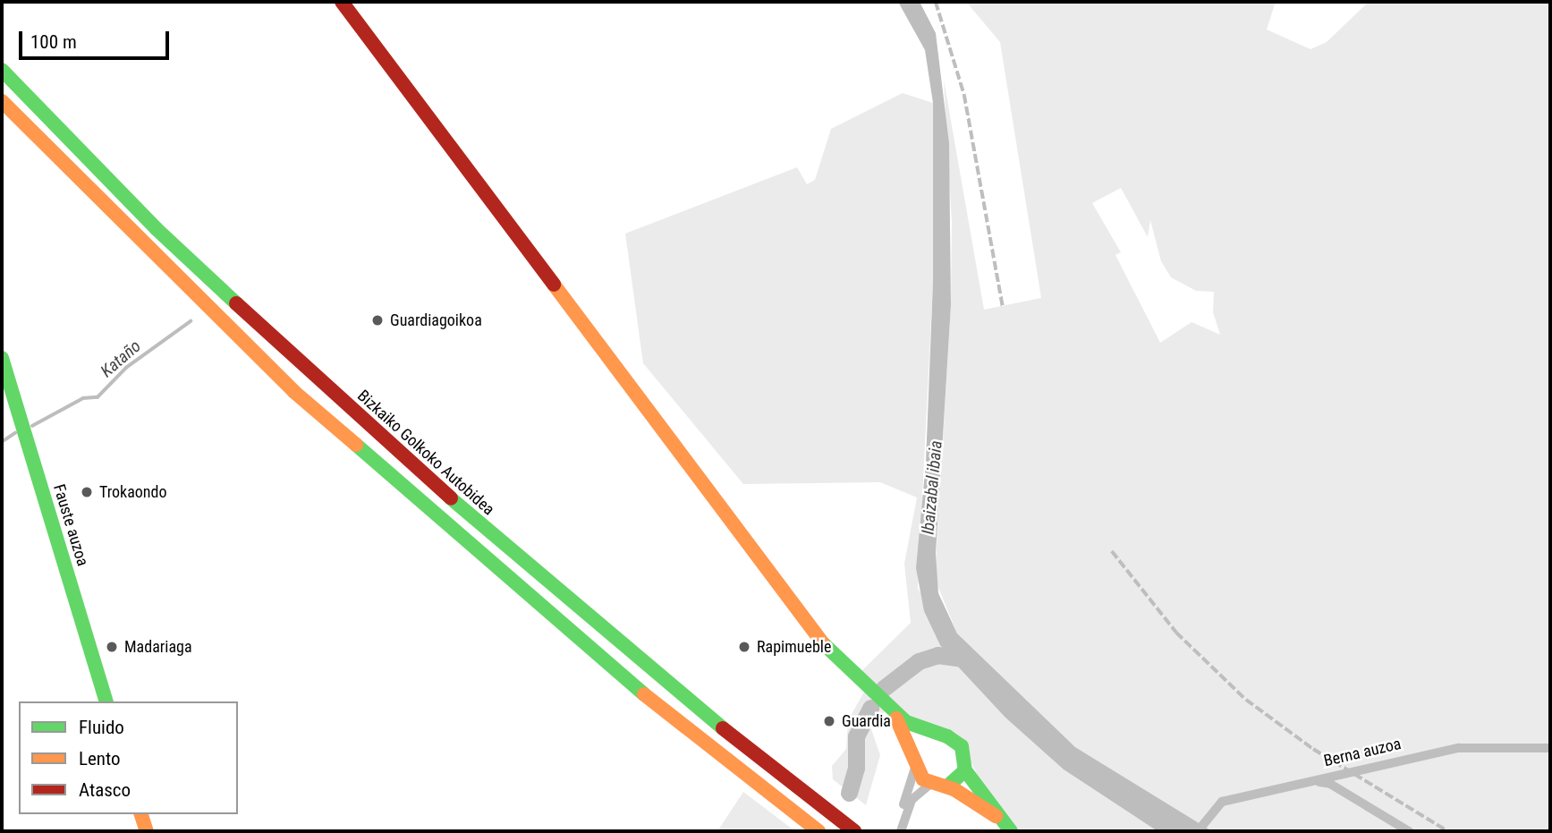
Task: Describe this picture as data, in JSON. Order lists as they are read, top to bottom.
{
  "streets": {
    "main road": ["Bizkaiko Golkoko Autobidea", "Fauste auzoa"],
    "street": ["Berna auzoa"]
  },
  "water": ["Kataño", "Ibaizabal ibaia"],
  "places": [
    "Guardiagoikoa",
    "Trokaondo",
    "Madariaga",
    "Rapimueble",
    "Guardia"
  ],
  "legend": ["Fluido", "Lento", "Atasco"],
  "scale_bar": "100 m"
}
